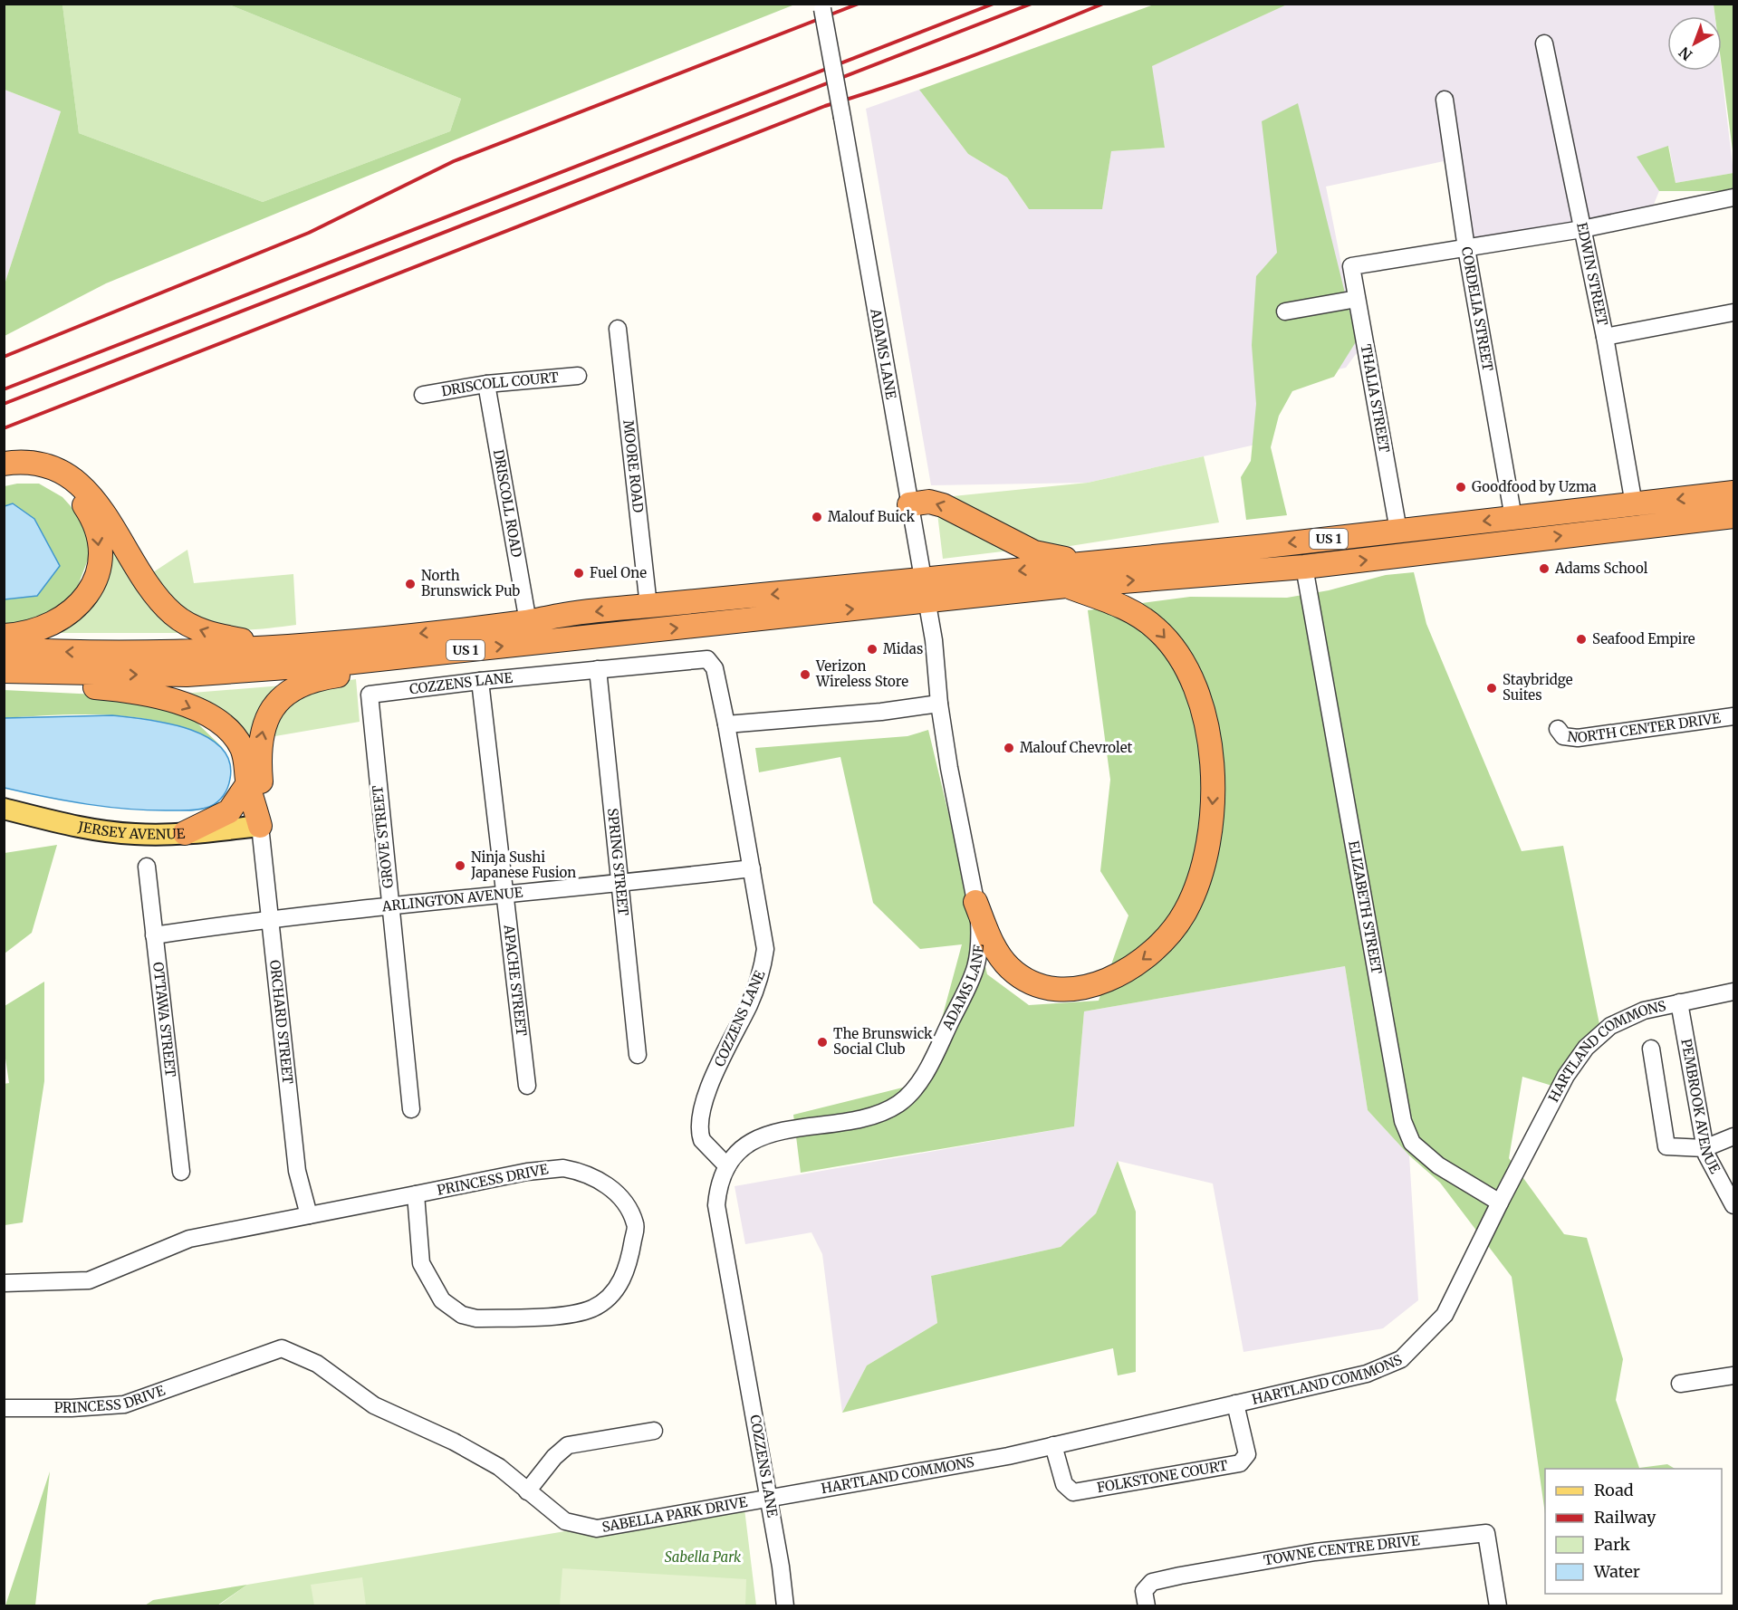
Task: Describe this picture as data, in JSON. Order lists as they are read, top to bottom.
{
  "streets": {
    "highway": ["US 1"],
    "main road": ["JERSEY AVENUE"],
    "street": [
      "EDWIN STREET",
      "CORDELIA STREET",
      "ADAMS LANE",
      "DRISCOLL COURT",
      "THALIA STREET",
      "MOORE ROAD",
      "DRISCOLL ROAD",
      "COZZENS LANE",
      "NORTH CENTER DRIVE",
      "GROVE STREET",
      "SPRING STREET",
      "ARLINGTON AVENUE",
      "ELIZABETH STREET",
      "APACHE STREET",
      "OTTAWA STREET",
      "ORCHARD STREET",
      "HARTLAND COMMONS",
      "PEMBROOK AVENUE",
      "PRINCESS DRIVE",
      "FOLKSTONE COURT",
      "SABELLA PARK DRIVE",
      "TOWNE CENTRE DRIVE"
    ]
  },
  "crossings": [
    ["EDWIN STREET", "US 1"],
    ["CORDELIA STREET", "THALIA STREET"],
    ["CORDELIA STREET", "US 1"],
    ["ADAMS LANE", "US 1"],
    ["ADAMS LANE", "COZZENS LANE"],
    ["DRISCOLL COURT", "DRISCOLL ROAD"],
    ["THALIA STREET", "US 1"],
    ["MOORE ROAD", "US 1"],
    ["DRISCOLL ROAD", "US 1"],
    ["US 1", "ELIZABETH STREET"],
    ["COZZENS LANE", "GROVE STREET"],
    ["COZZENS LANE", "SPRING STREET"],
    ["COZZENS LANE", "ARLINGTON AVENUE"],
    ["COZZENS LANE", "APACHE STREET"],
    ["COZZENS LANE", "HARTLAND COMMONS"],
    ["COZZENS LANE", "SABELLA PARK DRIVE"],
    ["JERSEY AVENUE", "ORCHARD STREET"],
    ["GROVE STREET", "ARLINGTON AVENUE"],
    ["SPRING STREET", "ARLINGTON AVENUE"],
    ["ARLINGTON AVENUE", "APACHE STREET"],
    ["ARLINGTON AVENUE", "OTTAWA STREET"],
    ["ARLINGTON AVENUE", "ORCHARD STREET"],
    ["ELIZABETH STREET", "HARTLAND COMMONS"],
    ["ORCHARD STREET", "PRINCESS DRIVE"],
    ["HARTLAND COMMONS", "PEMBROOK AVENUE"],
    ["HARTLAND COMMONS", "FOLKSTONE COURT"],
    ["HARTLAND COMMONS", "SABELLA PARK DRIVE"],
    ["PRINCESS DRIVE", "SABELLA PARK DRIVE"]
  ],
  "parks": ["Sabella Park"],
  "places": [
    "Goodfood by Uzma",
    "Malouf Buick",
    "Adams School",
    "Fuel One",
    "North Brunswick Pub",
    "Seafood Empire",
    "Midas",
    "Verizon Wireless Store",
    "Staybridge Suites",
    "Malouf Chevrolet",
    "Ninja Sushi Japanese Fusion",
    "The Brunswick Social Club"
  ],
  "legend": [
    "Road",
    "Railway",
    "Park",
    "Water"
  ],
  "north": "bottom left"
}
